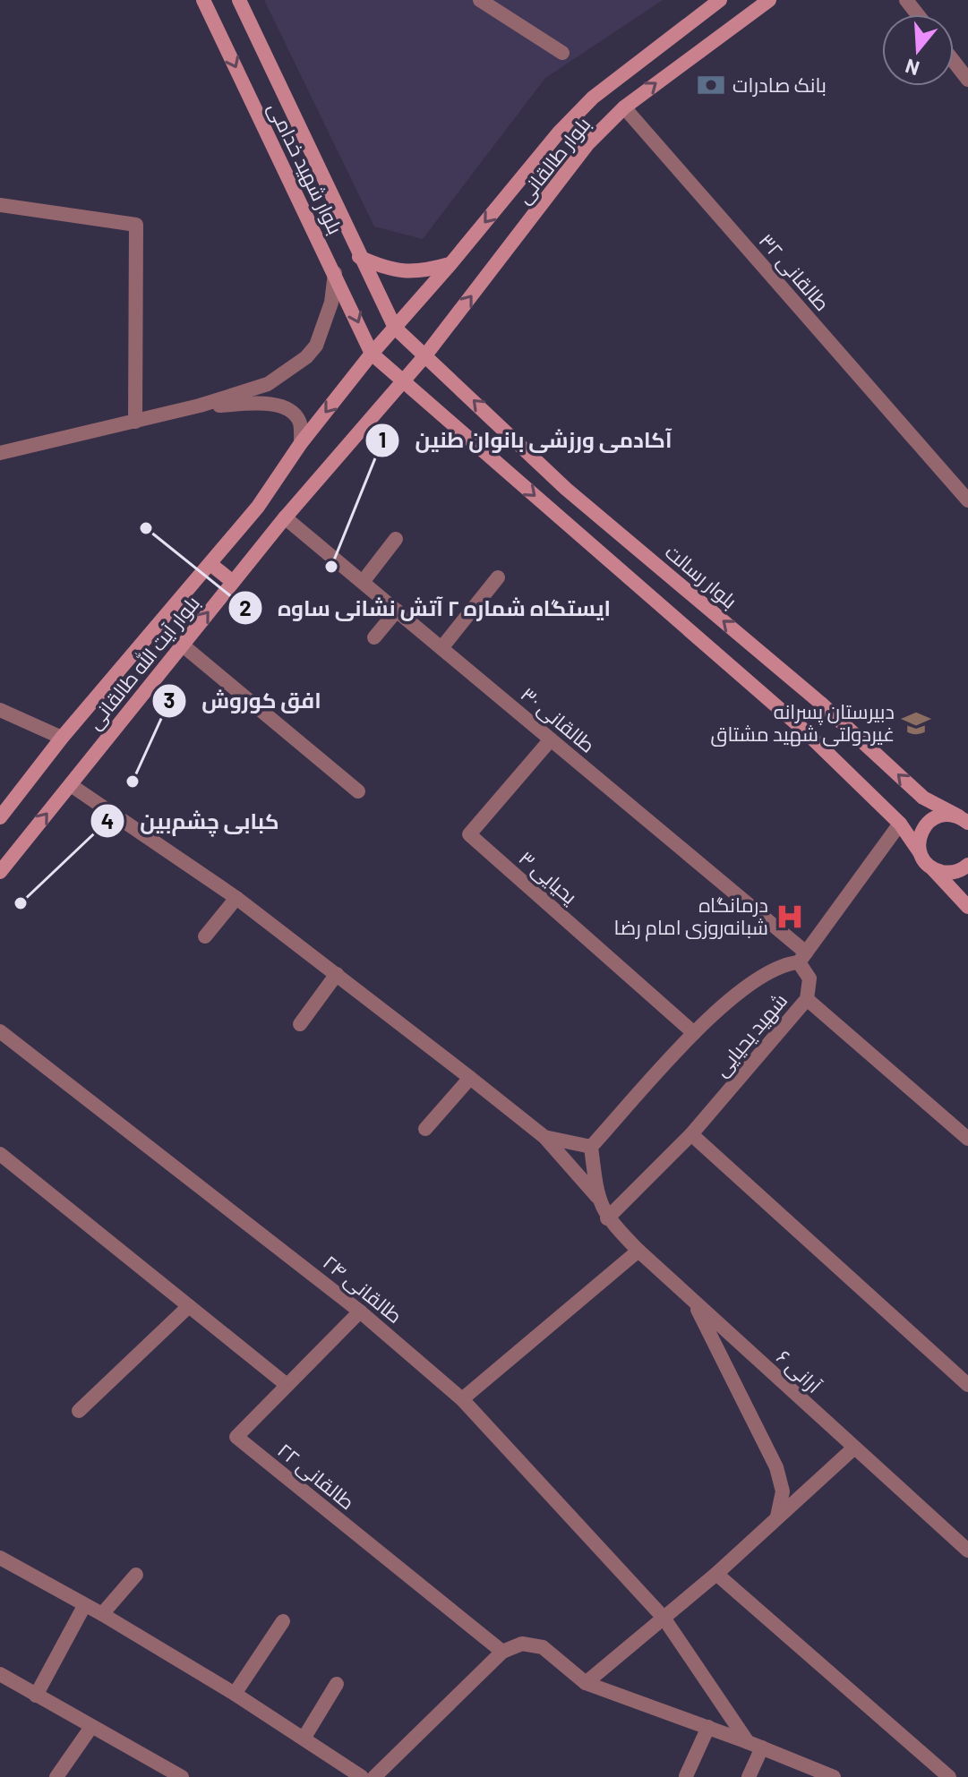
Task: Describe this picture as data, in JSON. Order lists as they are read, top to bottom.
{
  "streets": {
    "main road": [
      "بلوار طالقانی",
      "بلوار شهید خدامی",
      "بلوار رسالت",
      "بلوار آیت الله طالقانی"
    ],
    "street": [
      "طالقانی ۳۲",
      "طالقانی ۳۰",
      "یحیایی ۳",
      "شهید یحیایی",
      "طالقانی ۲۴",
      "آرانی ۶",
      "طالقانی ۲۲"
    ]
  },
  "crossings": [
    ["بلوار طالقانی", "بلوار شهید خدامی"],
    ["بلوار طالقانی", "طالقانی ۳۲"],
    ["بلوار طالقانی", "بلوار رسالت"],
    ["بلوار طالقانی", "بلوار آیت الله طالقانی"],
    ["بلوار شهید خدامی", "بلوار رسالت"],
    ["بلوار شهید خدامی", "بلوار آیت الله طالقانی"],
    ["بلوار آیت الله طالقانی", "طالقانی ۳۰"],
    ["طالقانی ۳۰", "یحیایی ۳"],
    ["طالقانی ۳۰", "شهید یحیایی"],
    ["شهید یحیایی", "آرانی ۶"]
  ],
  "places": {
    "bank": ["بانک صادرات"],
    "other": [
      "ایستگاه شماره ۲ آتش نشانی ساوه",
      "آکادمی ورزشی بانوان طنین",
      "افق کوروش",
      "کبابی چشم‌بین"
    ],
    "school or university": ["دبیرستان پسرانه غیردولتی شهید مشتاق"],
    "hospital": ["درمانگاه شبانه‌روزی امام رضا"]
  },
  "north": "bottom"
}
